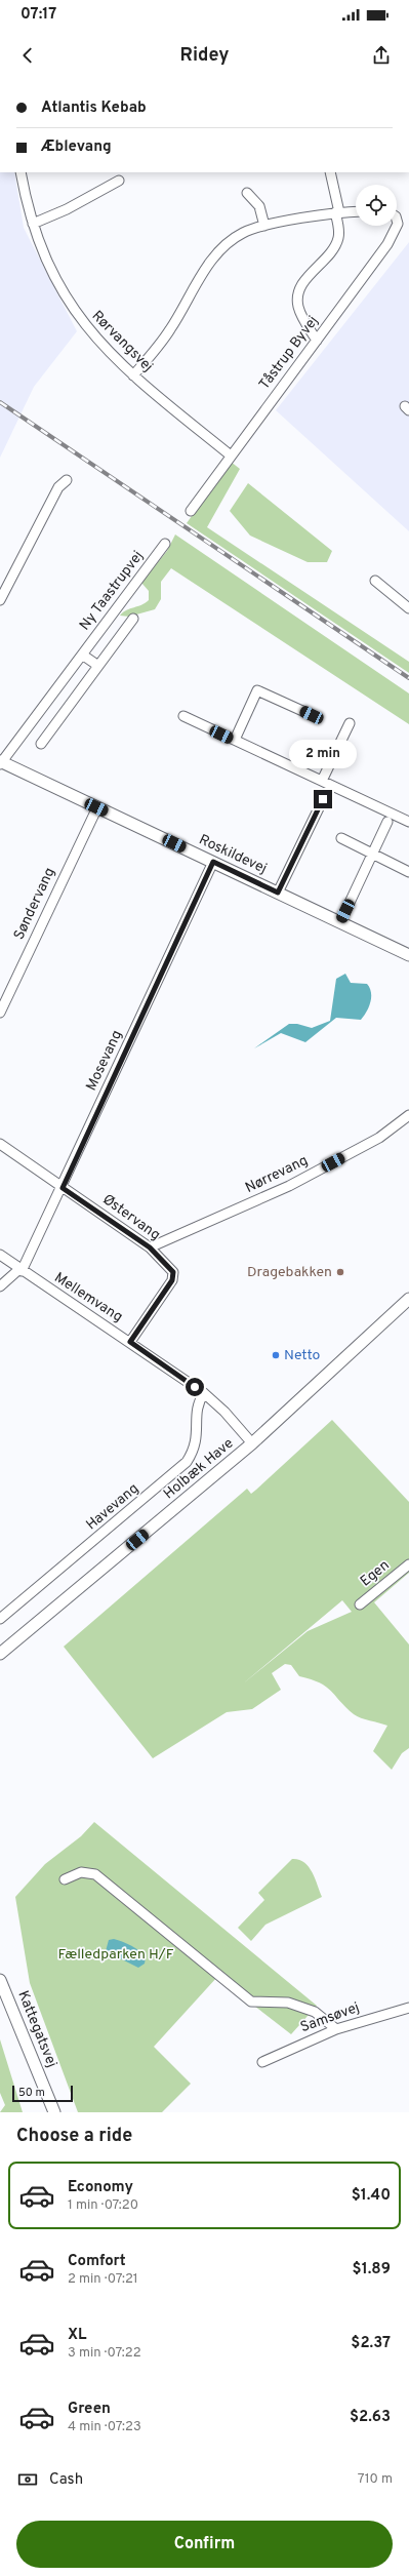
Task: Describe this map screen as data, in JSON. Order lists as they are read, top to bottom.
{
  "streets": {
    "street": [
      "Rørvangsvej",
      "Tåstrup Byvej",
      "Ny Taastrupvej",
      "Roskildevej",
      "Søndervang",
      "Mosevang",
      "Nørrevang",
      "Østervang",
      "Mellemvang",
      "Holbæk Have",
      "Havevang",
      "Egen",
      "Samsøvej",
      "Kattegatsvej"
    ]
  },
  "crossings": [
    ["Rørvangsvej", "Tåstrup Byvej"],
    ["Ny Taastrupvej", "Roskildevej"],
    ["Roskildevej", "Søndervang"],
    ["Roskildevej", "Mosevang"],
    ["Mosevang", "Østervang"],
    ["Mosevang", "Mellemvang"],
    ["Nørrevang", "Østervang"],
    ["Østervang", "Mellemvang"],
    ["Mellemvang", "Holbæk Have"],
    ["Mellemvang", "Havevang"]
  ],
  "parks": ["Fælledparken H/F"],
  "places": ["Dragebakken", "Netto"],
  "scale_bar": "50 m",
  "page": {
    "status": "07:17",
    "header": "Ridey",
    "banner": ["Atlantis Kebab", "Æblevang"],
    "bubble": "2 min",
    "scale": "50 m",
    "heading": "Choose a ride",
    "list": [
      {
        "name": "Economy",
        "note": "1 min · 07:20",
        "value": "$1.40"
      },
      {
        "name": "Comfort",
        "note": "2 min · 07:21",
        "value": "$1.89"
      },
      {
        "name": "XL",
        "note": "3 min · 07:22",
        "value": "$2.37"
      },
      {
        "name": "Green",
        "note": "4 min · 07:23",
        "value": "$2.63"
      }
    ],
    "pay": ["Cash", "710 m"],
    "buttons": "Confirm"
  }
}
